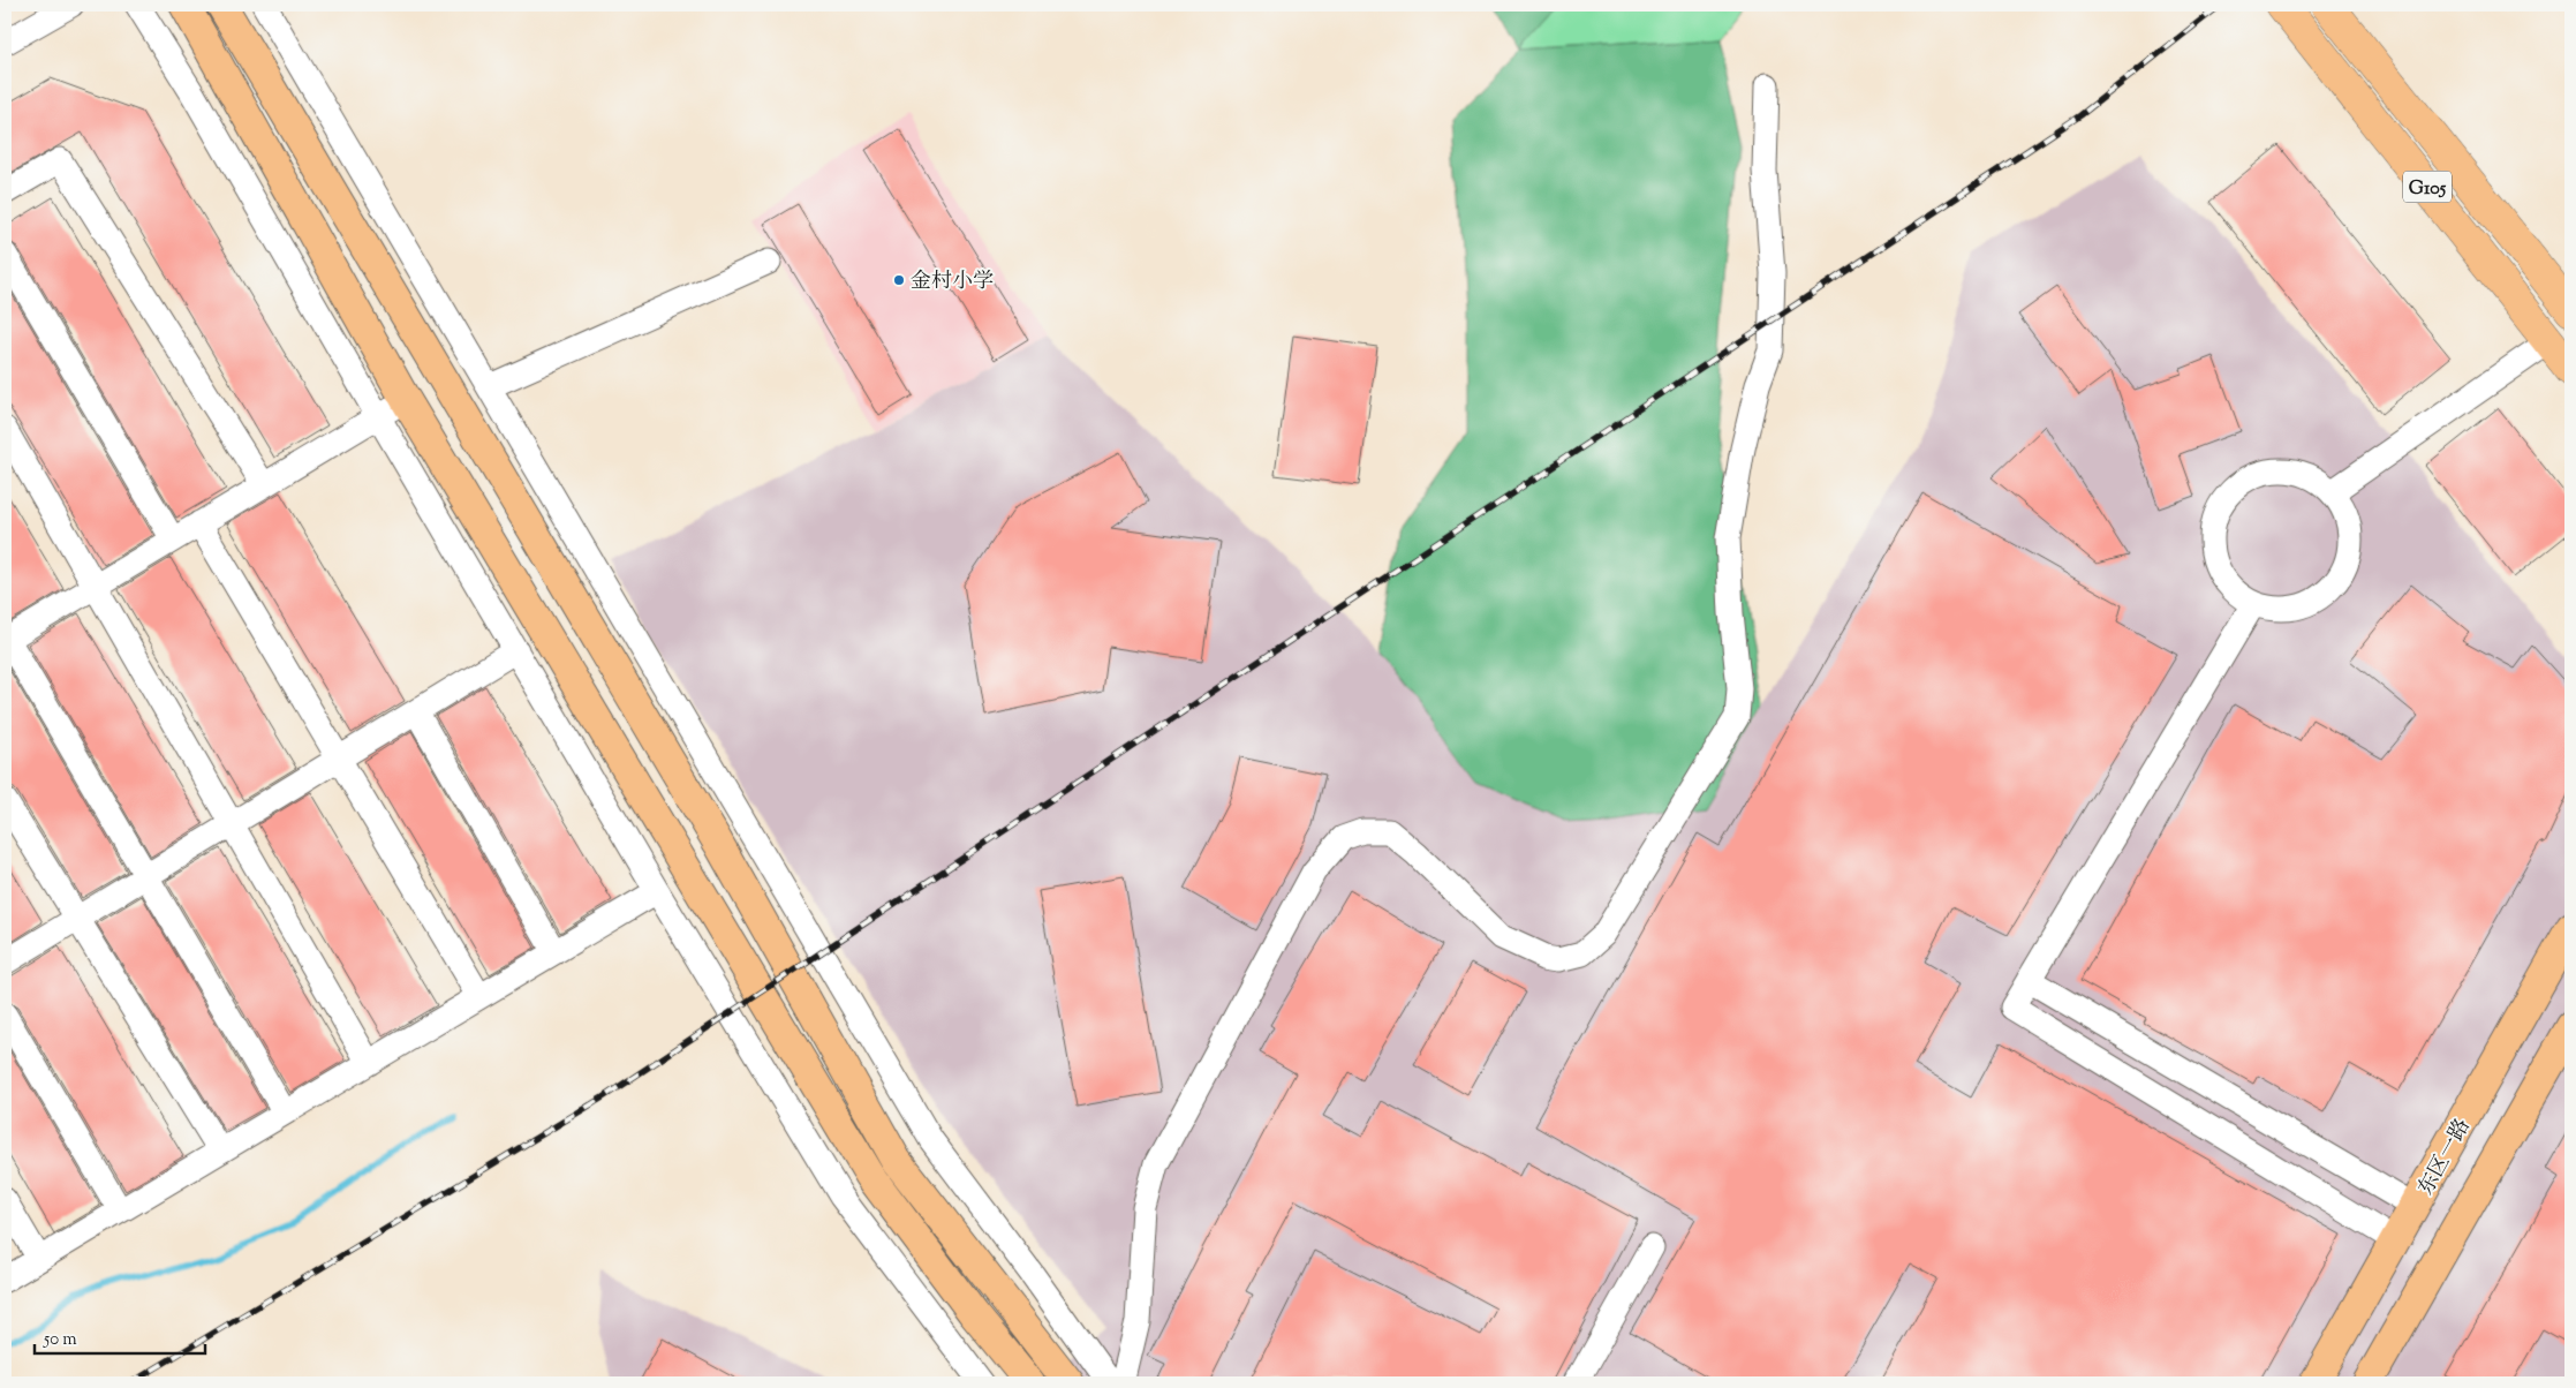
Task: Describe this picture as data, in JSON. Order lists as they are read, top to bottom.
{
  "streets": {
    "highway": ["G105"],
    "main road": ["东区一路"]
  },
  "places": ["金村小学"],
  "scale_bar": "50 m"
}
